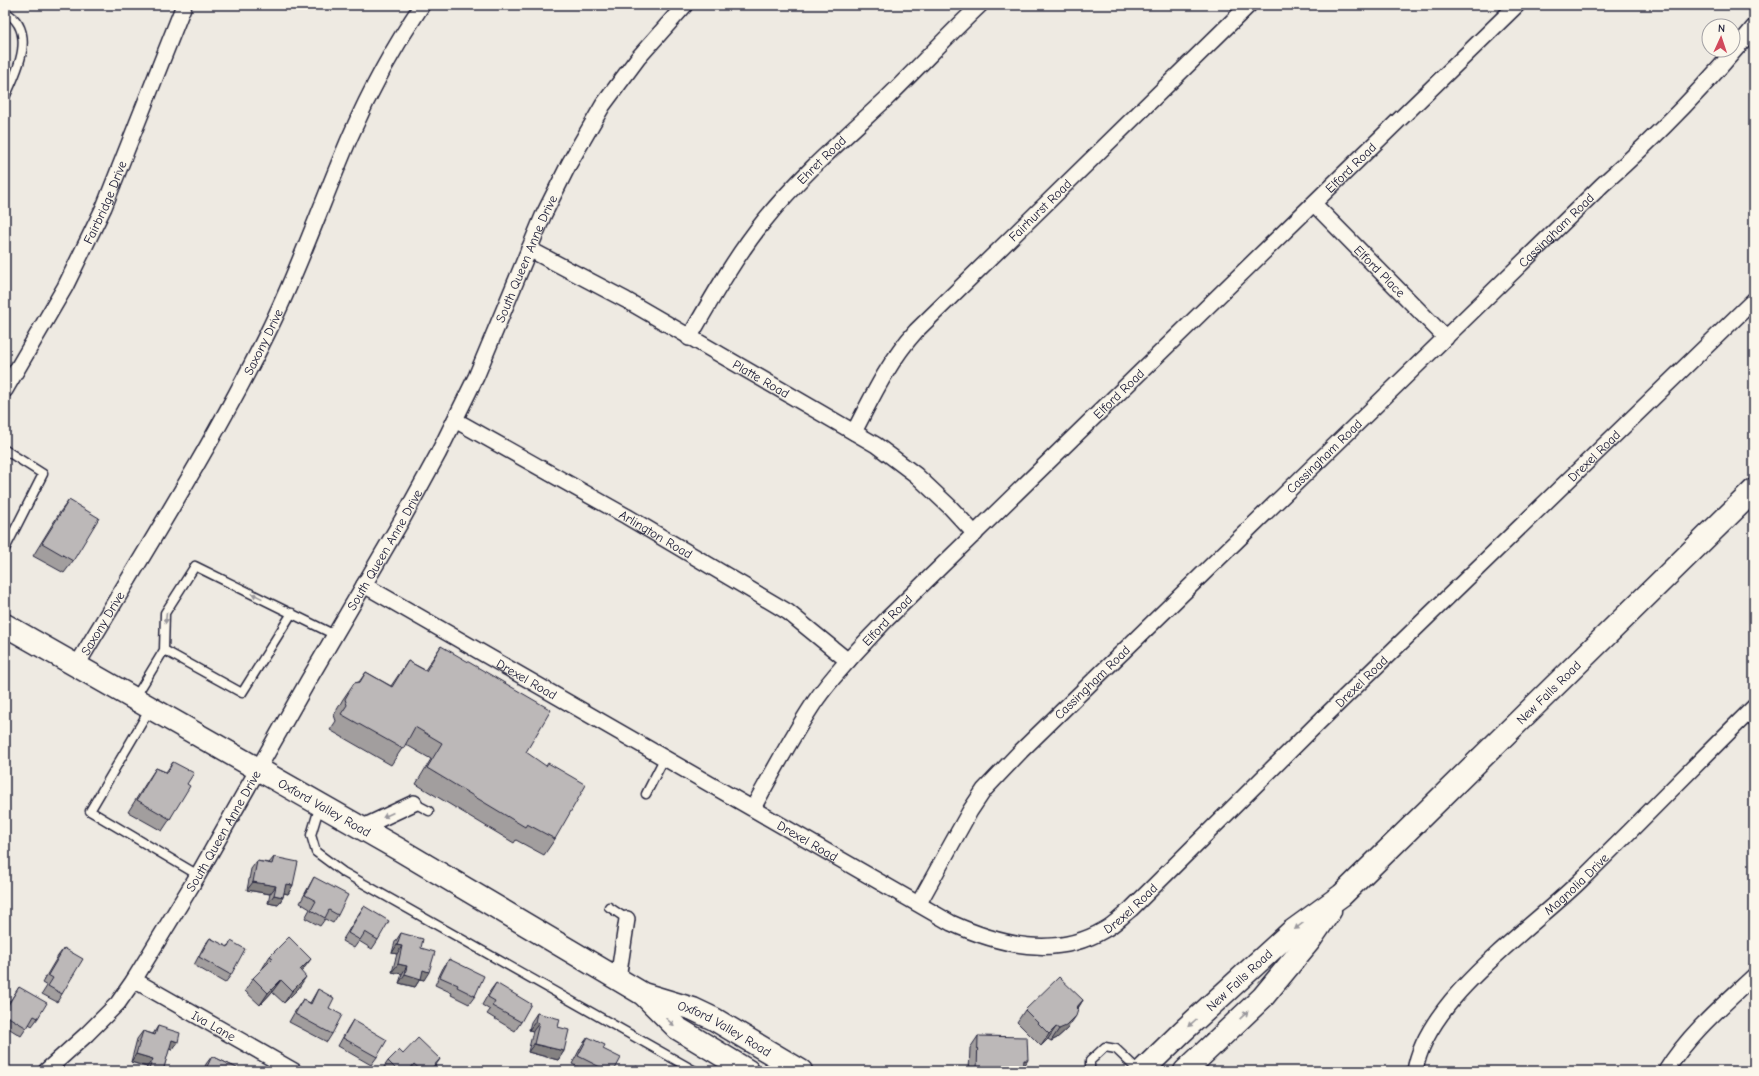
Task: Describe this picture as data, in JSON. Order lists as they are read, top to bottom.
{
  "streets": {
    "main road": ["New Falls Road", "Oxford Valley Road"],
    "street": [
      "Ehret Road",
      "Elford Road",
      "Fairbridge Drive",
      "Fairhurst Road",
      "Cassingham Road",
      "South Queen Anne Drive",
      "Elford Place",
      "Saxony Drive",
      "Platte Road",
      "Drexel Road",
      "Arlington Road",
      "Magnolia Drive",
      "Iva Lane"
    ]
  },
  "crossings": [
    ["Ehret Road", "Platte Road"],
    ["Elford Road", "Elford Place"],
    ["Elford Road", "Platte Road"],
    ["Elford Road", "Drexel Road"],
    ["Elford Road", "Arlington Road"],
    ["Fairhurst Road", "Platte Road"],
    ["Cassingham Road", "Elford Place"],
    ["Cassingham Road", "Drexel Road"],
    ["South Queen Anne Drive", "Platte Road"],
    ["South Queen Anne Drive", "Drexel Road"],
    ["South Queen Anne Drive", "Arlington Road"],
    ["South Queen Anne Drive", "Oxford Valley Road"],
    ["South Queen Anne Drive", "Iva Lane"],
    ["Saxony Drive", "Oxford Valley Road"]
  ],
  "north": "top"
}
